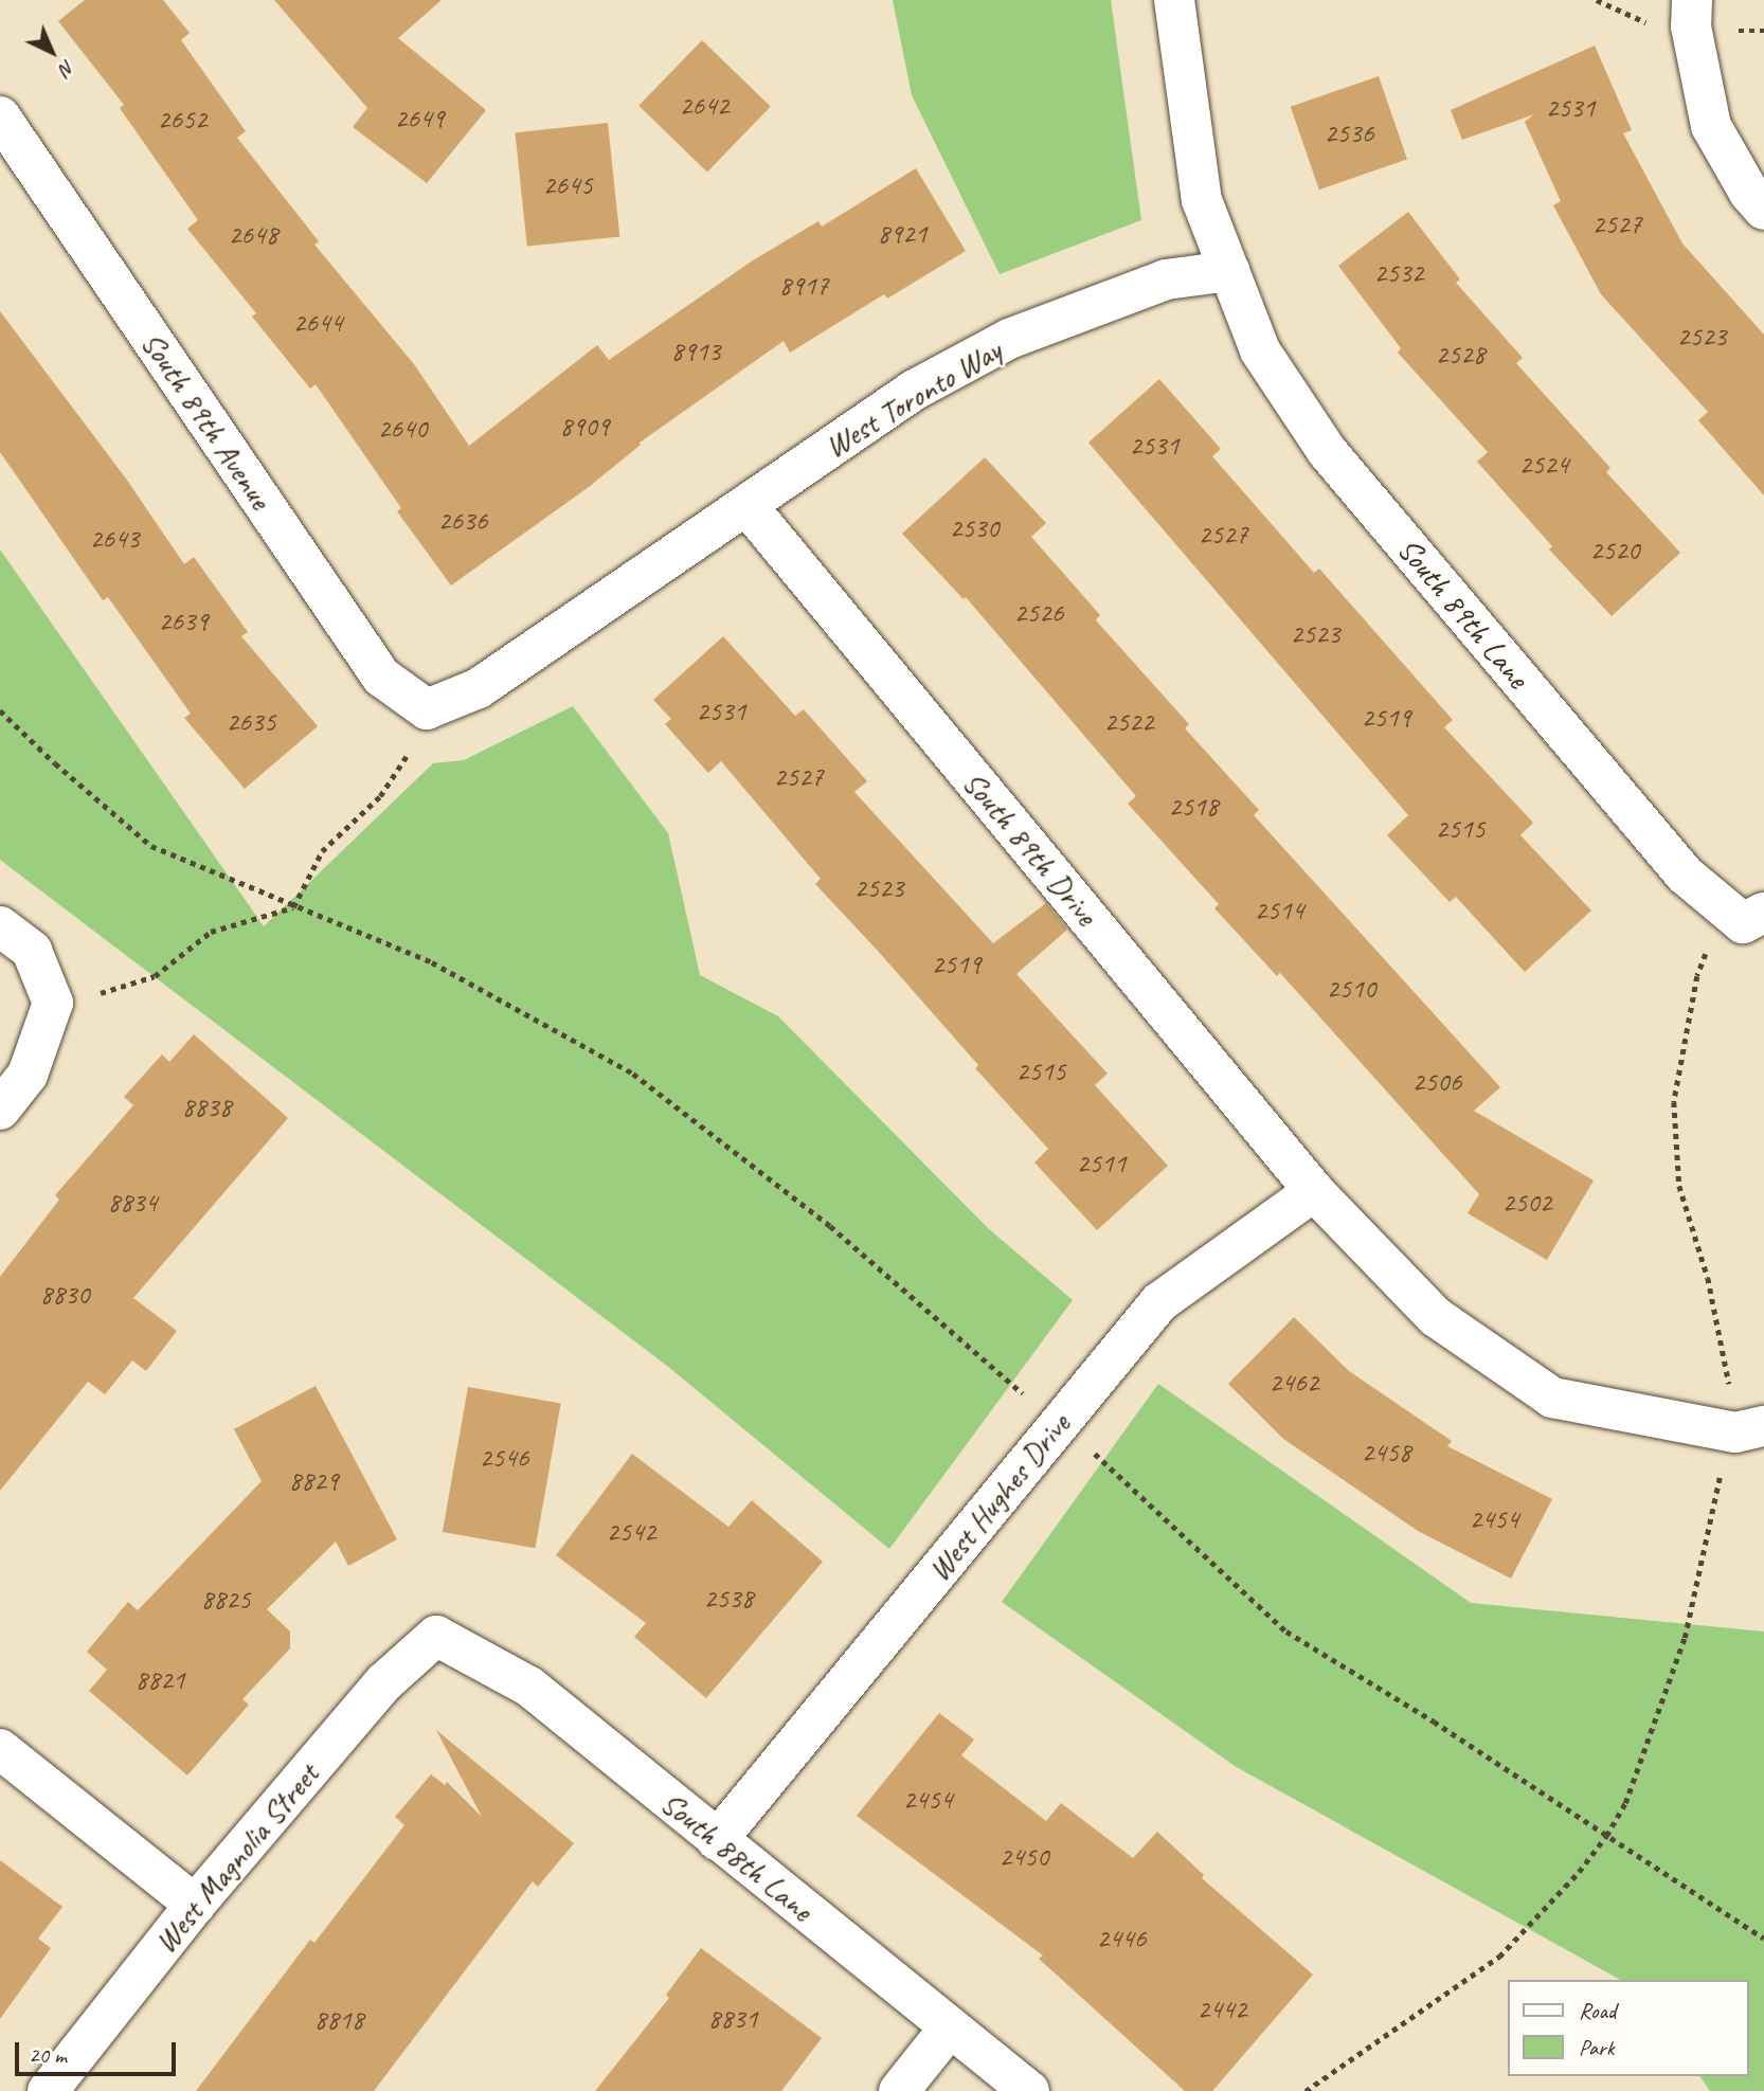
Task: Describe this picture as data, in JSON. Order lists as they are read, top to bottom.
{
  "streets": {
    "street": [
      "West Toronto Way",
      "South 89th Avenue",
      "South 89th Lane",
      "South 89th Drive",
      "West Hughes Drive",
      "South 88th Lane",
      "West Magnolia Street"
    ]
  },
  "crossings": [
    ["West Toronto Way", "South 89th Avenue"],
    ["West Toronto Way", "South 89th Lane"],
    ["West Toronto Way", "South 89th Drive"],
    ["South 89th Drive", "West Hughes Drive"],
    ["West Hughes Drive", "South 88th Lane"],
    ["South 88th Lane", "West Magnolia Street"]
  ],
  "house_numbers": [
    "2642",
    "2531",
    "2649",
    "2652",
    "2536",
    "2645",
    "2527",
    "8921",
    "2648",
    "2532",
    "8917",
    "2644",
    "2523",
    "8913",
    "2528",
    "8909",
    "2640",
    "2531",
    "2524",
    "2636",
    "2530",
    "2527",
    "2643",
    "2520",
    "2526",
    "2639",
    "2523",
    "2531",
    "2519",
    "2635",
    "2522",
    "2527",
    "2518",
    "2515",
    "2523",
    "2514",
    "2519",
    "2510",
    "2515",
    "2506",
    "8838",
    "2511",
    "8834",
    "2502",
    "8830",
    "2462",
    "2458",
    "2546",
    "8829",
    "2454",
    "2542",
    "2538",
    "8825",
    "8821",
    "2454",
    "2450",
    "2446",
    "2442",
    "8831",
    "8818"
  ],
  "legend": ["Road", "Park"],
  "scale_bar": "20 m",
  "north": "bottom right"
}
